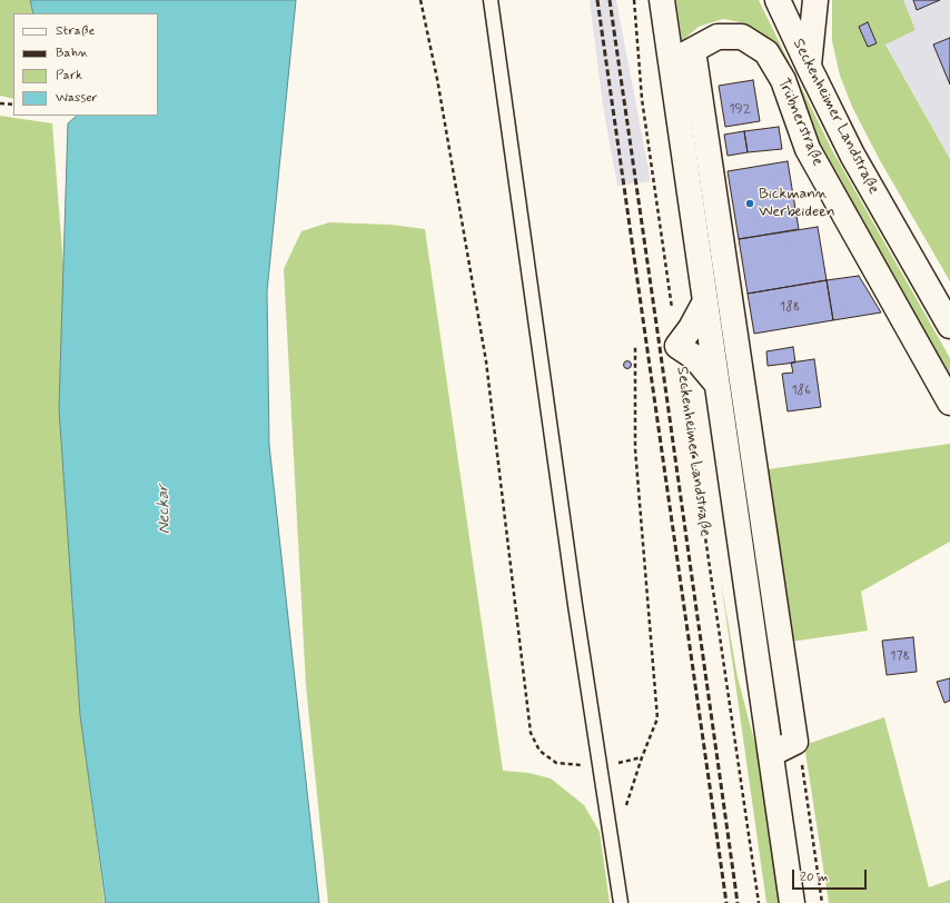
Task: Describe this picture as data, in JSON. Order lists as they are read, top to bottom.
{
  "streets": {
    "main road": ["Seckenheimer Landstraße", "Trübnerstraße"]
  },
  "water": ["Neckar"],
  "places": ["Bickmann Werbeideen"],
  "house_numbers": [
    "192",
    "188",
    "186",
    "178"
  ],
  "legend": [
    "Straße",
    "Bahn",
    "Park",
    "Wasser"
  ],
  "scale_bar": "20 m"
}
